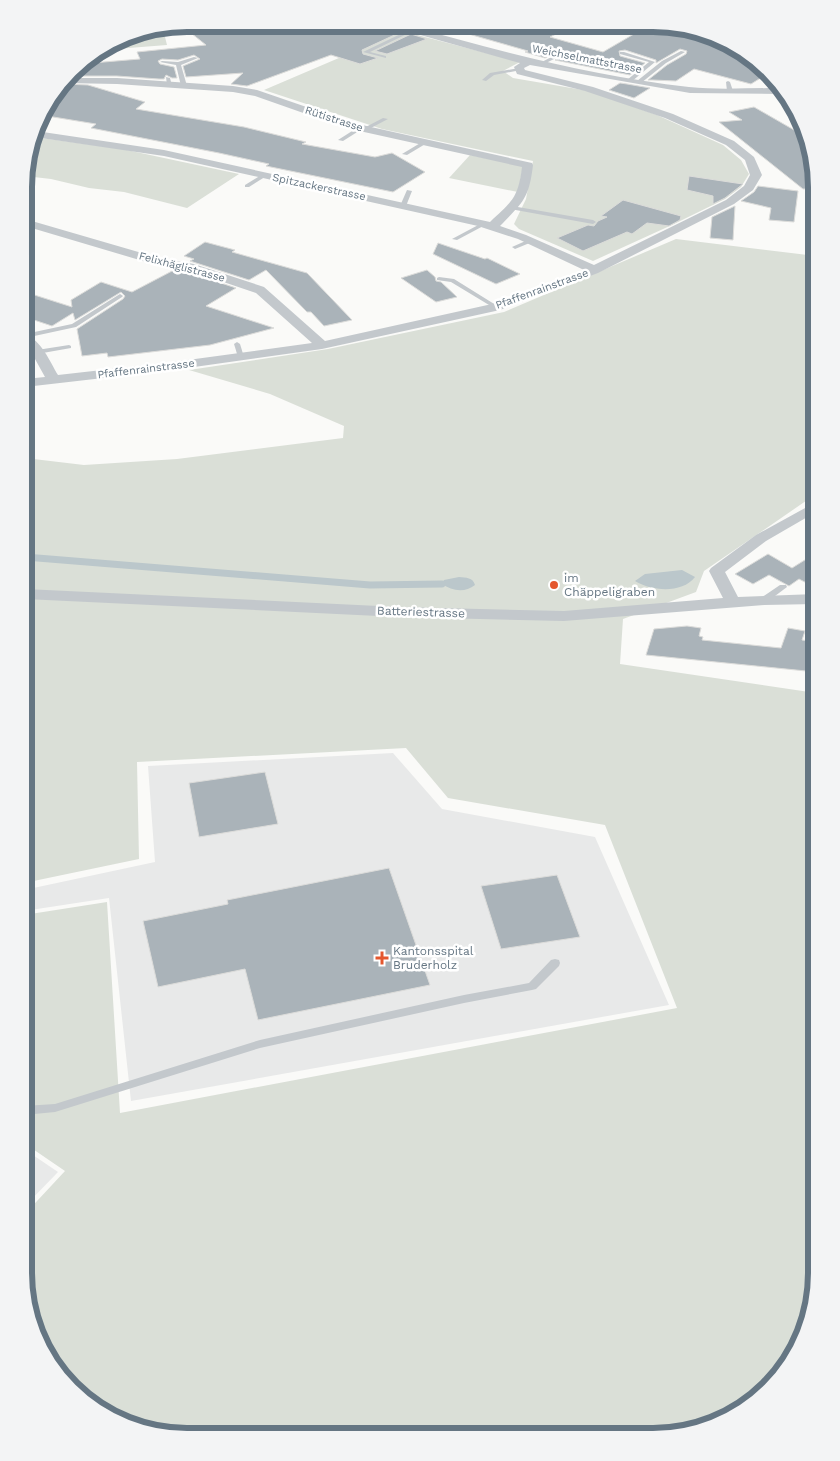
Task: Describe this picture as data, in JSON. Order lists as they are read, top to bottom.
{
  "streets": {
    "street": [
      "Weichselmattstrasse",
      "Rütistrasse",
      "Spitzackerstrasse",
      "Felixhäglistrasse",
      "Pfaffenrainstrasse",
      "Batteriestrasse"
    ]
  },
  "crossings": [
    ["Weichselmattstrasse", "Pfaffenrainstrasse"],
    ["Rütistrasse", "Spitzackerstrasse"],
    ["Spitzackerstrasse", "Pfaffenrainstrasse"],
    ["Felixhäglistrasse", "Pfaffenrainstrasse"]
  ],
  "places": {
    "other": ["im Chäppeligraben"],
    "health": ["Kantonsspital Bruderholz"]
  }
}
